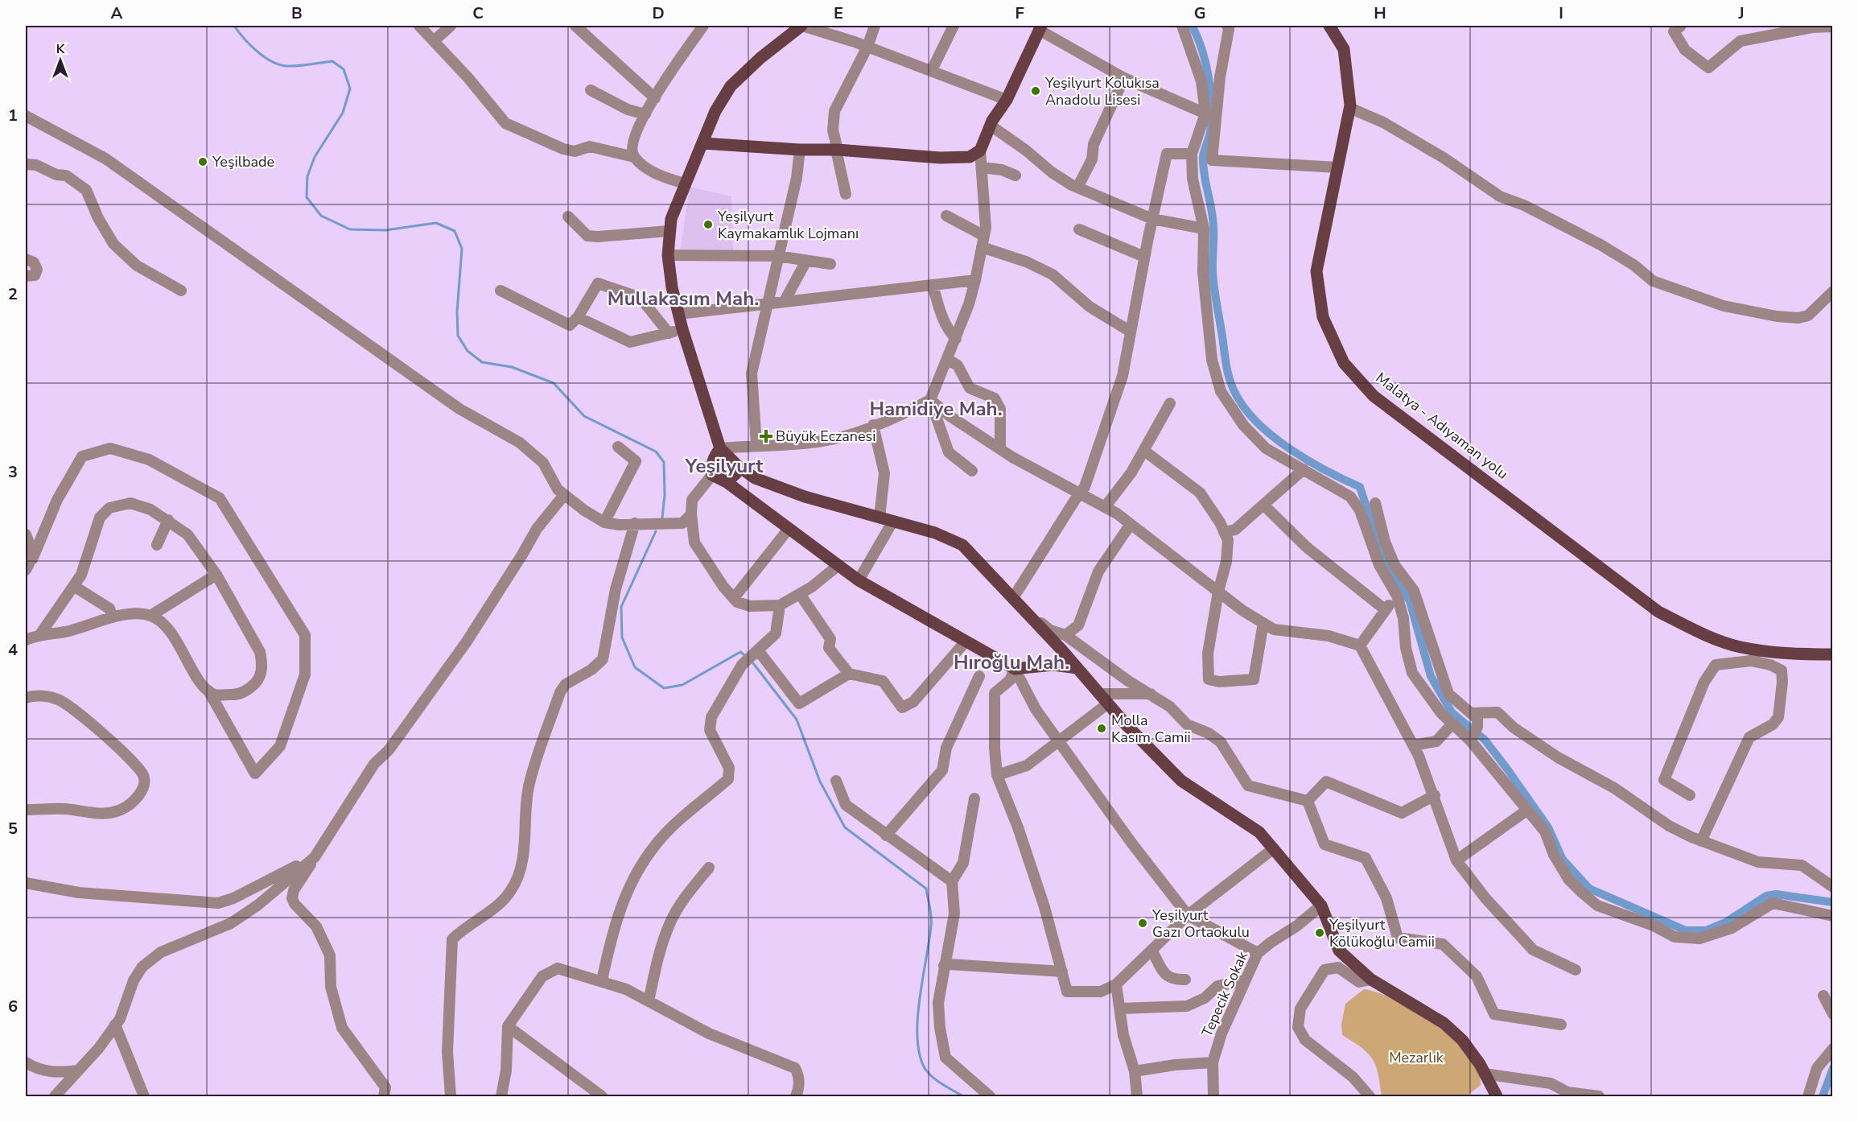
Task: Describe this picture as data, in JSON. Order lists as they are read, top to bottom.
{
  "streets": {
    "main road": ["Malatya - Adıyaman yolu"],
    "street": ["Tepecik Sokak"]
  },
  "districts": [
    "Mullakasım Mah.",
    "Hamidiye Mah.",
    "Yeşilyurt",
    "Hıroğlu Mah."
  ],
  "parks": ["Mezarlık"],
  "places": {
    "other": [
      "Yeşilyurt Kolukısa Anadolu Lisesi",
      "Yeşilbade",
      "Yeşilyurt Kaymakamlık Lojmanı",
      "Molla Kasım Camii",
      "Yeşilyurt Gazı Ortaokulu",
      "Yeşilyurt Kölükoğlu Camii"
    ],
    "health": ["Büyük Eczanesi"]
  },
  "north": "top",
  "grid": {
    "columns": [
      "A",
      "B",
      "C",
      "D",
      "E",
      "F",
      "G",
      "H",
      "I",
      "J"
    ],
    "rows": [
      "1",
      "2",
      "3",
      "4",
      "5",
      "6"
    ]
  }
}
